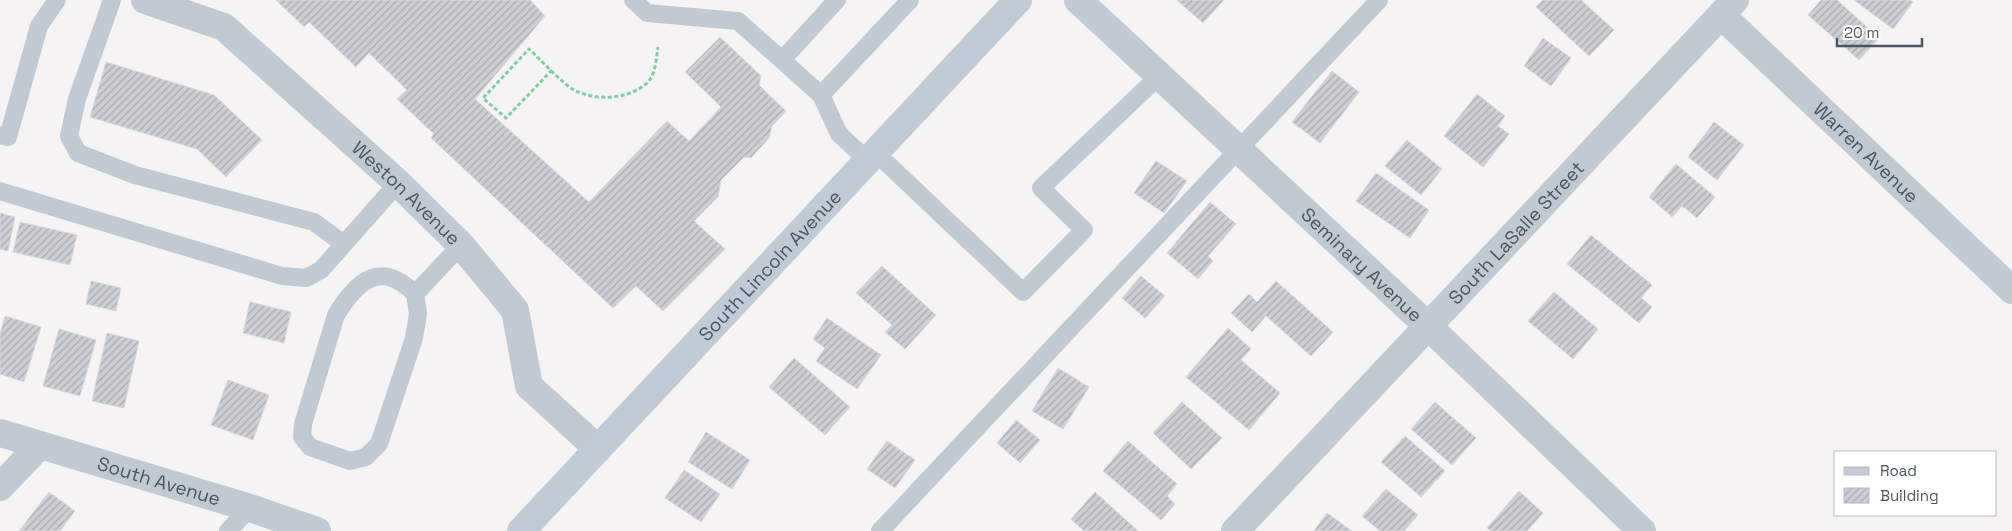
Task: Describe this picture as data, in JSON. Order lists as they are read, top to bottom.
{
  "streets": {
    "street": [
      "Warren Avenue",
      "Weston Avenue",
      "South LaSalle Street",
      "Seminary Avenue",
      "South Lincoln Avenue",
      "South Avenue"
    ]
  },
  "crossings": [
    ["Warren Avenue", "South LaSalle Street"],
    ["Weston Avenue", "South Lincoln Avenue"],
    ["South LaSalle Street", "Seminary Avenue"]
  ],
  "legend": ["Road", "Building"],
  "scale_bar": "20 m"
}
